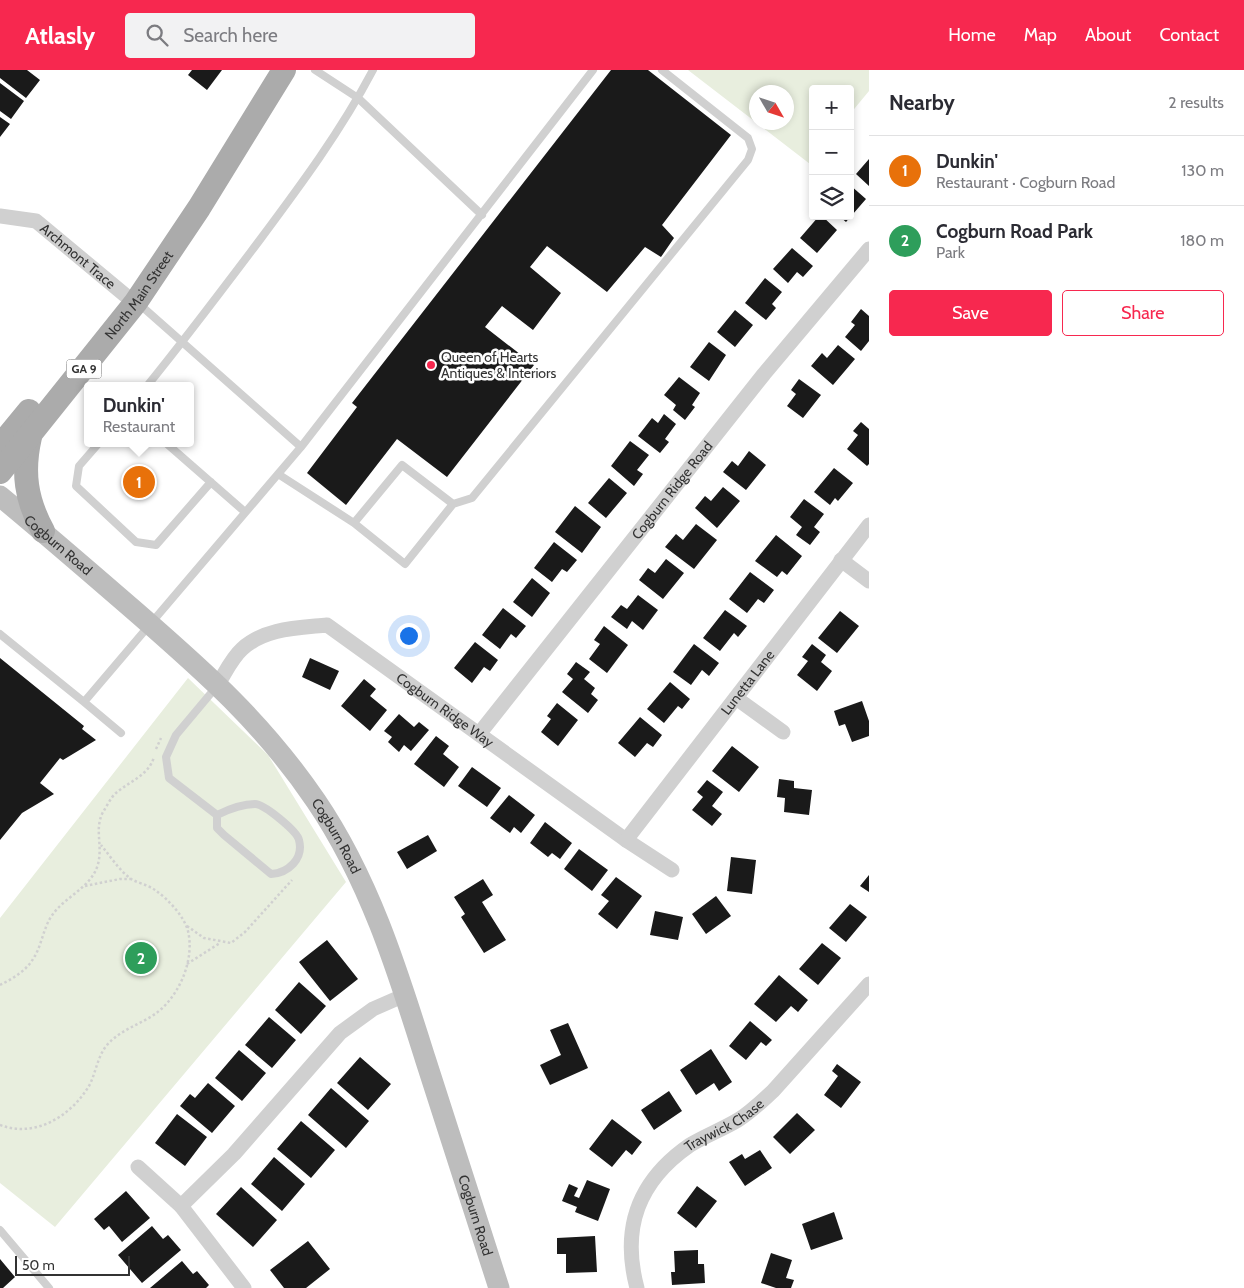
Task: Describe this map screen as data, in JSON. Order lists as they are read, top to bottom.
{
  "streets": {
    "main road": ["North Main Street", "GA 9"],
    "street": [
      "Archmont Trace",
      "Cogburn Ridge Road",
      "Cogburn Road",
      "Lunetta Lane",
      "Cogburn Ridge Way",
      "Traywick Chase"
    ]
  },
  "crossings": [
    ["Archmont Trace", "North Main Street"],
    ["Cogburn Ridge Road", "Cogburn Ridge Way"],
    ["Cogburn Road", "Cogburn Ridge Way"],
    ["Lunetta Lane", "Cogburn Ridge Way"]
  ],
  "places": ["Queen of Hearts Antiques & Interiors"],
  "scale_bar": "50 m",
  "north": "bottom right",
  "page": {
    "header": "Atlasly",
    "search": "Search here",
    "nav": [
      "Home",
      "Map",
      "About",
      "Contact"
    ],
    "heading": ["Nearby", "2 results"],
    "map_buttons": ["+", "−"],
    "list": [
      {
        "mark": "1",
        "name": "Dunkin'",
        "note": "Restaurant · Cogburn Road",
        "value": "130 m"
      },
      {
        "mark": "2",
        "name": "Cogburn Road Park",
        "note": "Park",
        "value": "180 m"
      }
    ],
    "buttons": ["Save", "Share"],
    "popup": ["Dunkin'", "Restaurant"],
    "pins": ["1", "2"],
    "scale": "50 m"
  }
}
